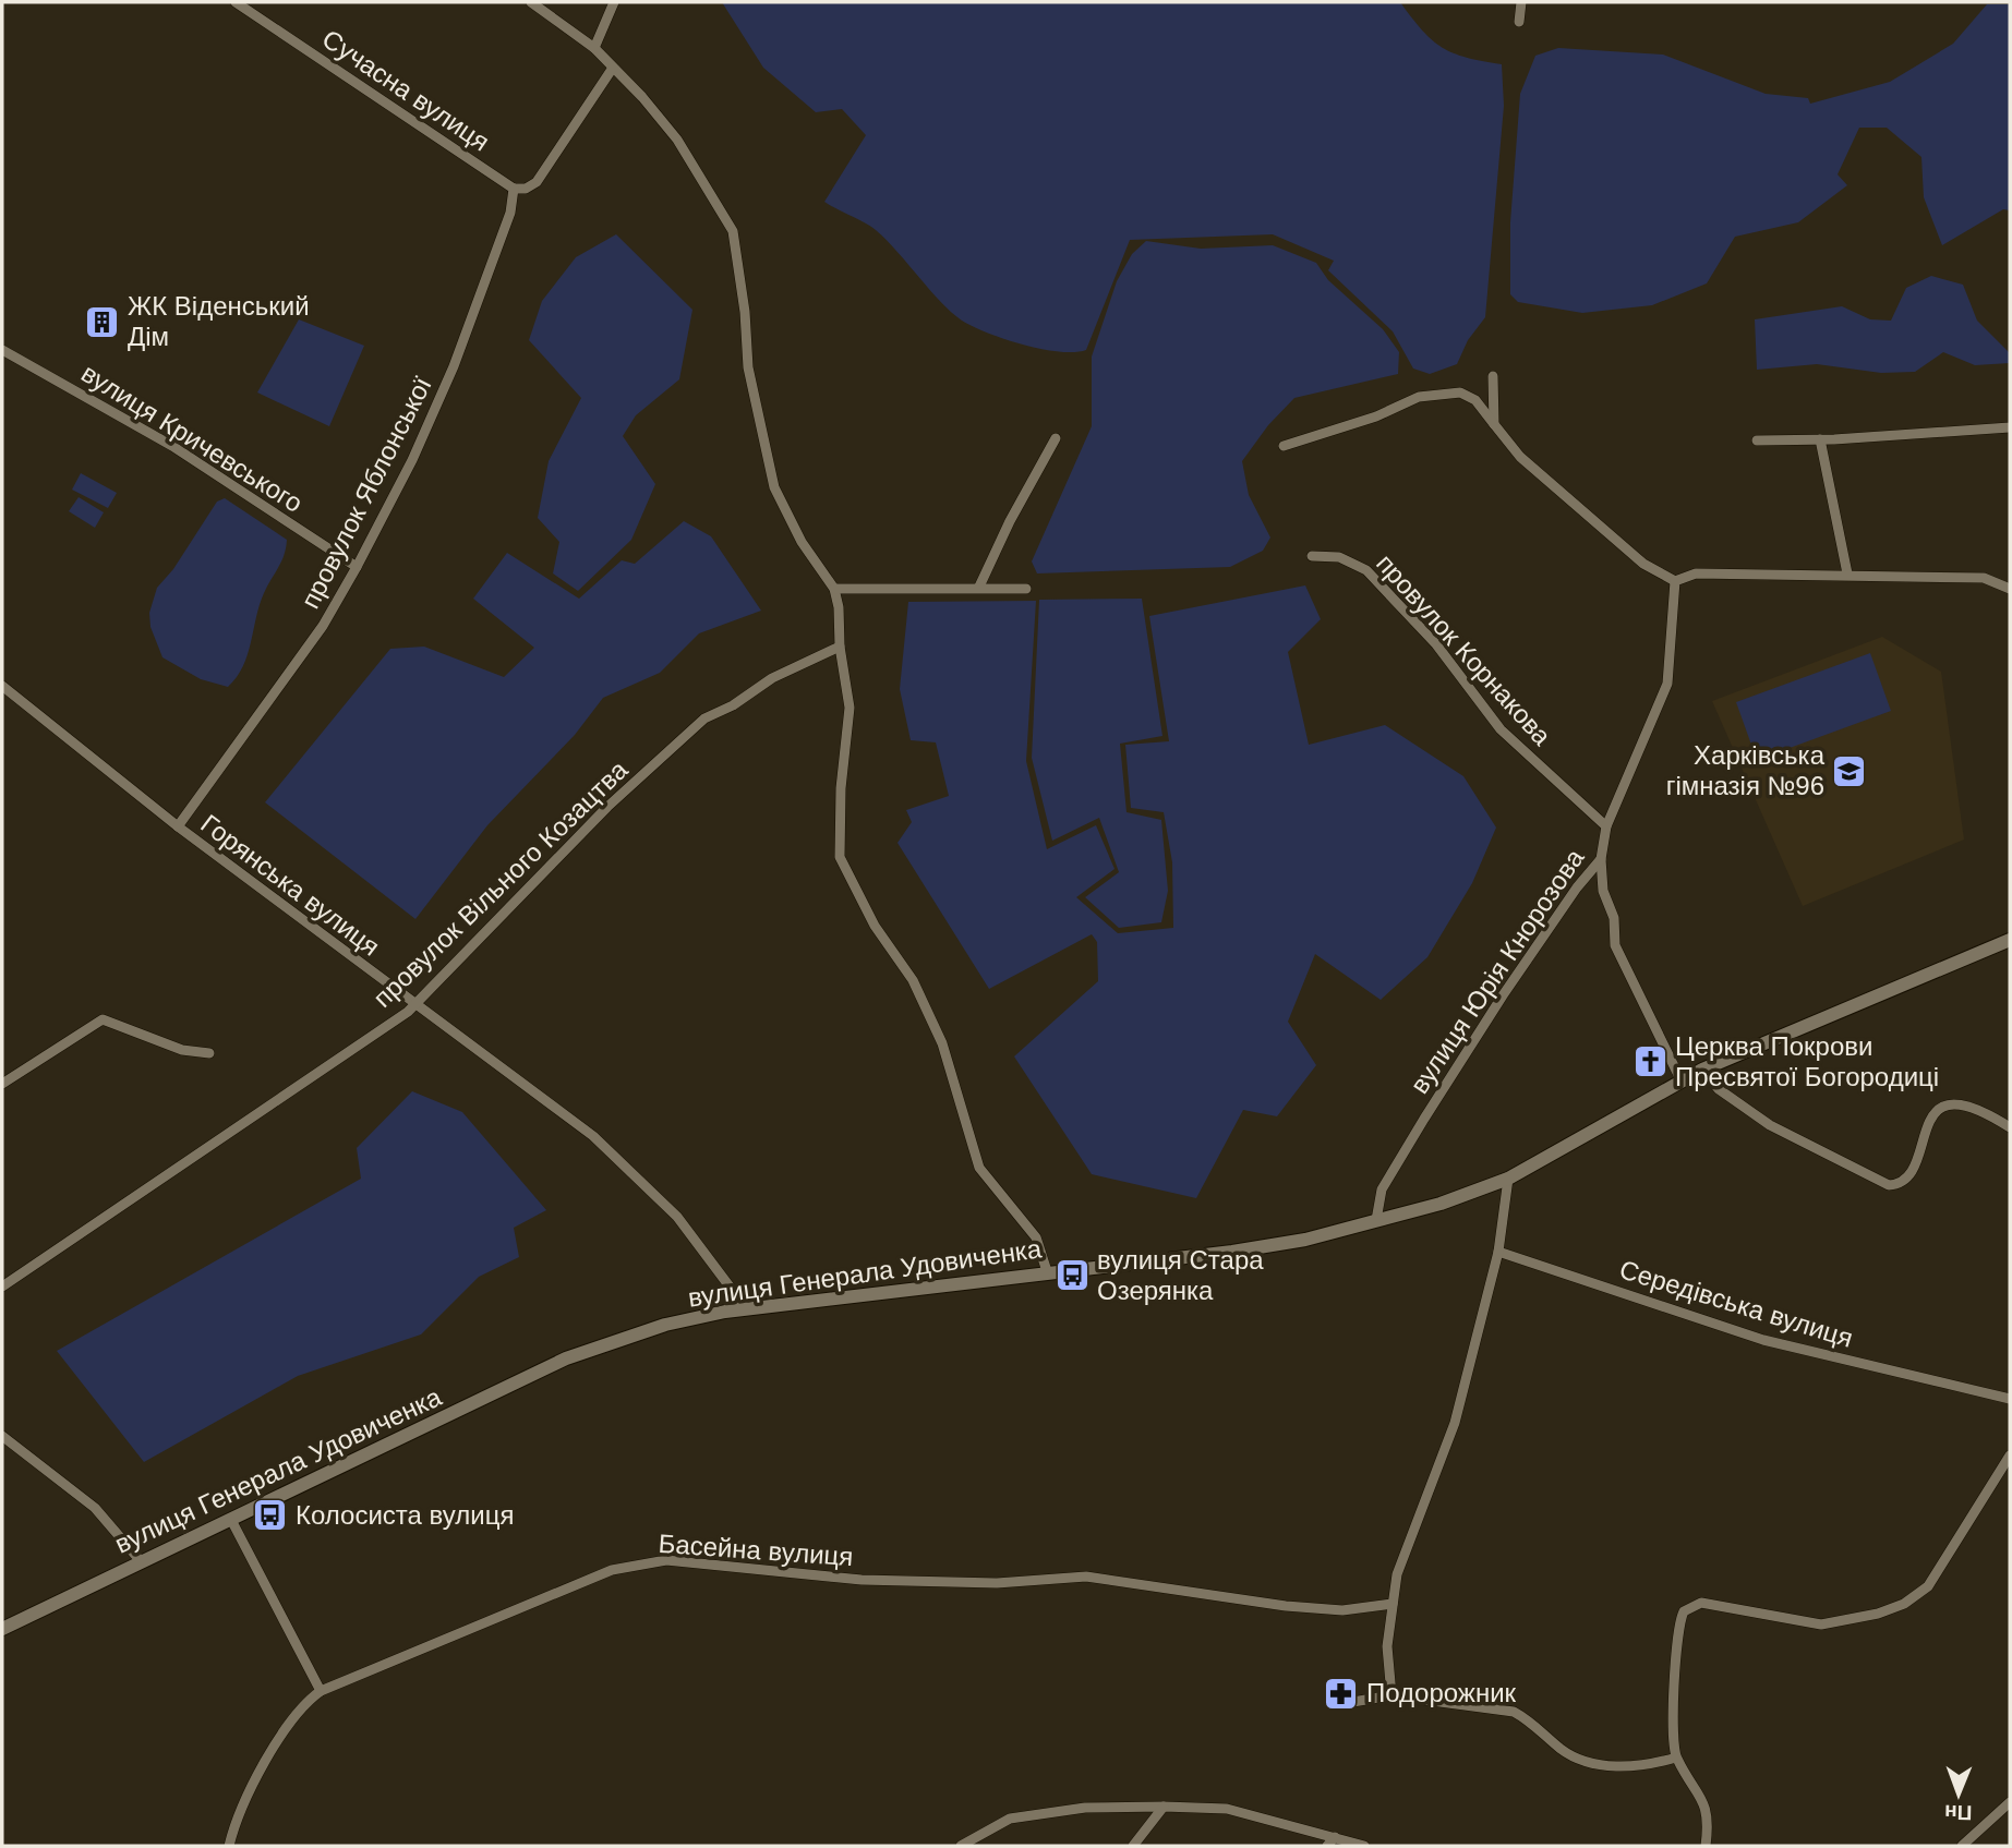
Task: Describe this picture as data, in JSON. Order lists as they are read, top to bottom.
{
  "streets": {
    "main road": ["вулиця Генерала Удовиченка"],
    "street": [
      "Сучасна вулиця",
      "вулиця Кричевського",
      "провулок Яблонської",
      "провулок Корнакова",
      "провулок Вільного Козацтва",
      "Горянська вулиця",
      "вулиця Юрія Кнорозова",
      "Середівська вулиця",
      "Басейна вулиця"
    ]
  },
  "crossings": [
    ["Сучасна вулиця", "провулок Яблонської"],
    ["вулиця Кричевського", "провулок Яблонської"],
    ["провулок Яблонської", "Горянська вулиця"],
    ["провулок Корнакова", "вулиця Юрія Кнорозова"],
    ["провулок Вільного Козацтва", "Горянська вулиця"],
    ["Горянська вулиця", "вулиця Генерала Удовиченка"],
    ["вулиця Юрія Кнорозова", "вулиця Генерала Удовиченка"]
  ],
  "places": {
    "building": ["ЖК Віденський Дім"],
    "school or university": ["Харківська гімназія №96"],
    "church": ["Церква Покрови Пресвятої Богородиці"],
    "bus stop": ["вулиця Стара Озерянка", "Колосиста вулиця"],
    "pharmacy": ["Подорожник"]
  },
  "north": "bottom"
}
